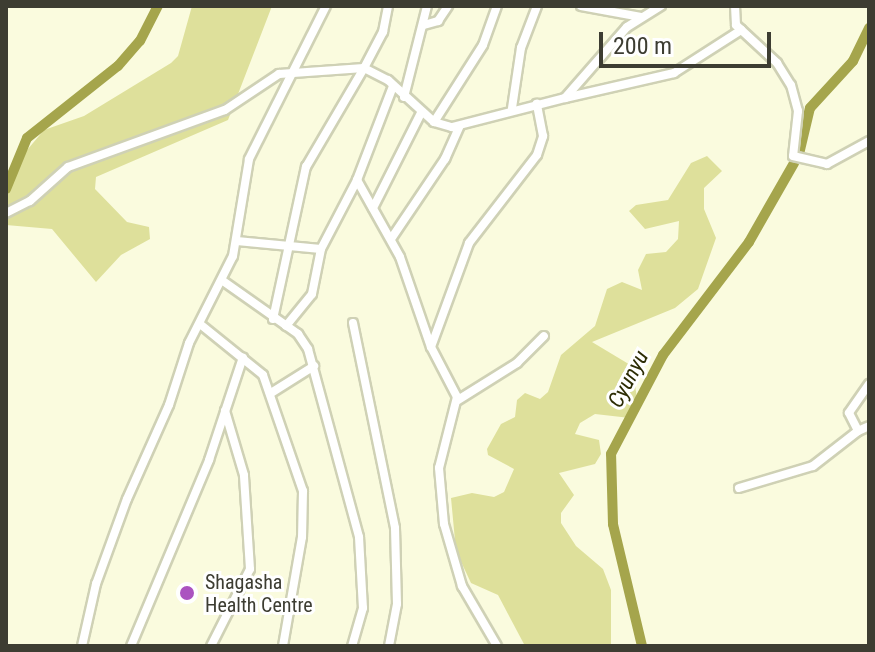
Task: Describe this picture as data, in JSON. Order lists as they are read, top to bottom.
{
  "water": ["Cyunyu"],
  "places": ["Shagasha Health Centre"],
  "scale_bar": "200 m"
}
